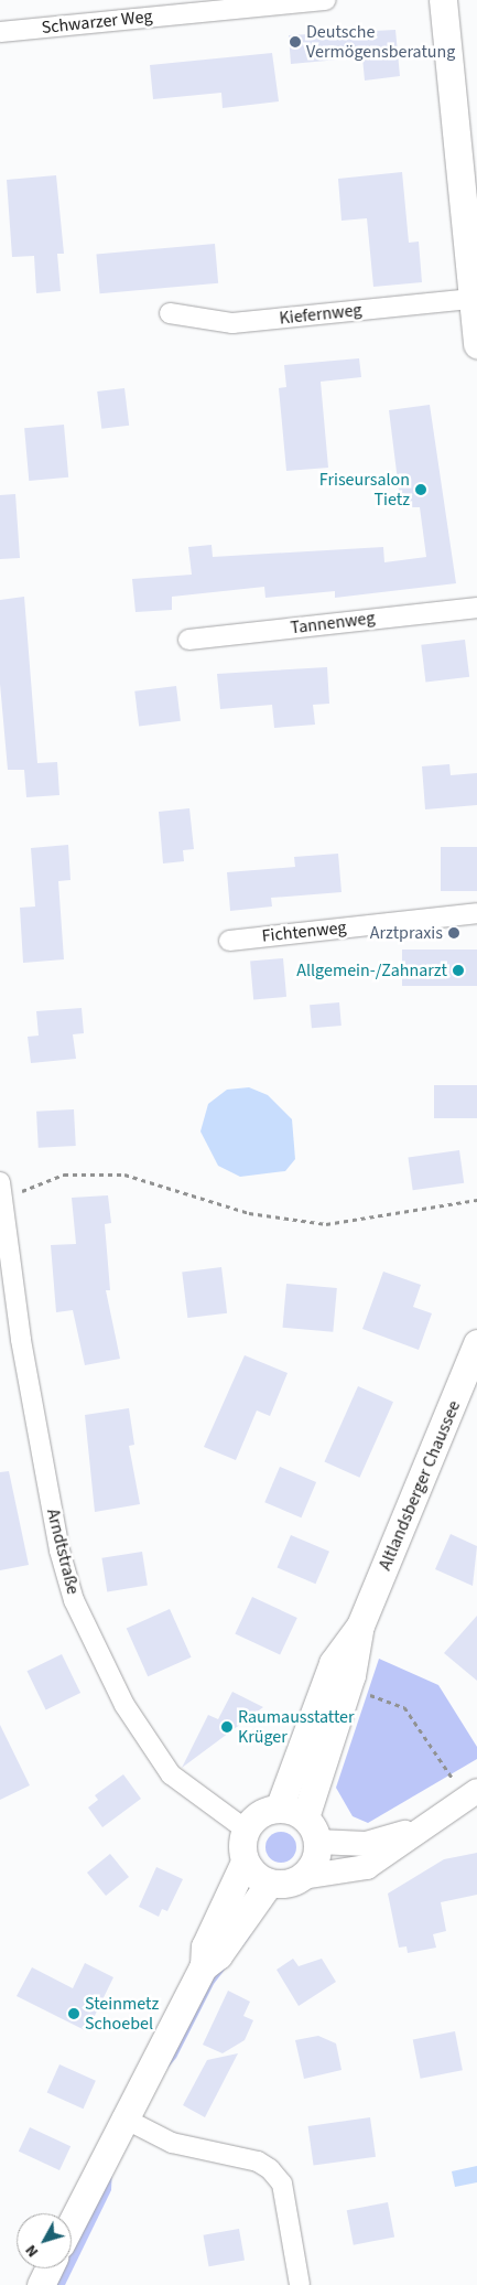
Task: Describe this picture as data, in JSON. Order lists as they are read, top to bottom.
{
  "streets": {
    "main road": ["Altlandsberger Chaussee"],
    "street": [
      "Schwarzer Weg",
      "Kiefernweg",
      "Tannenweg",
      "Fichtenweg",
      "Arndtstraße"
    ]
  },
  "crossings": [
    ["Altlandsberger Chaussee", "Arndtstraße"]
  ],
  "places": [
    "Deutsche Vermögensberatung",
    "Friseursalon Tietz",
    "Arztpraxis",
    "Allgemein-/Zahnarzt",
    "Raumausstatter Krüger",
    "Steinmetz Schoebel"
  ],
  "north": "bottom left"
}
